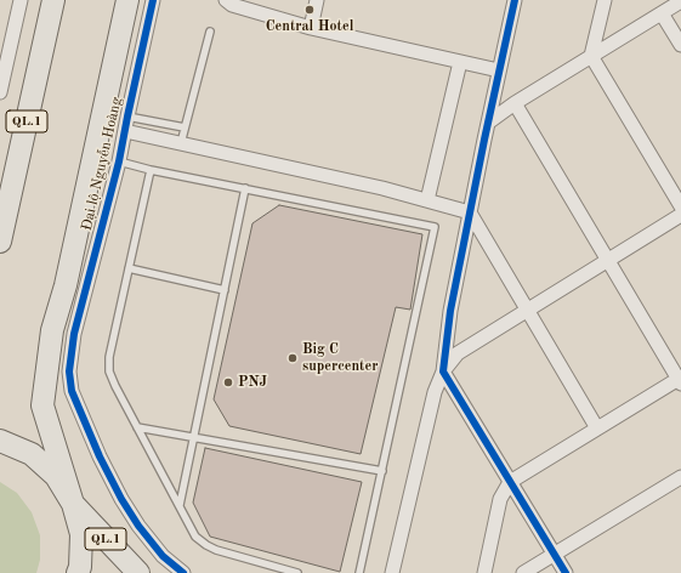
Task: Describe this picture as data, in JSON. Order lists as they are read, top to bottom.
{
  "streets": {
    "highway": ["QL.1"],
    "street": ["Đại lộ Nguyễn Hoàng"]
  },
  "places": ["Central Hotel", "Big C supercenter", "PNJ"]
}
